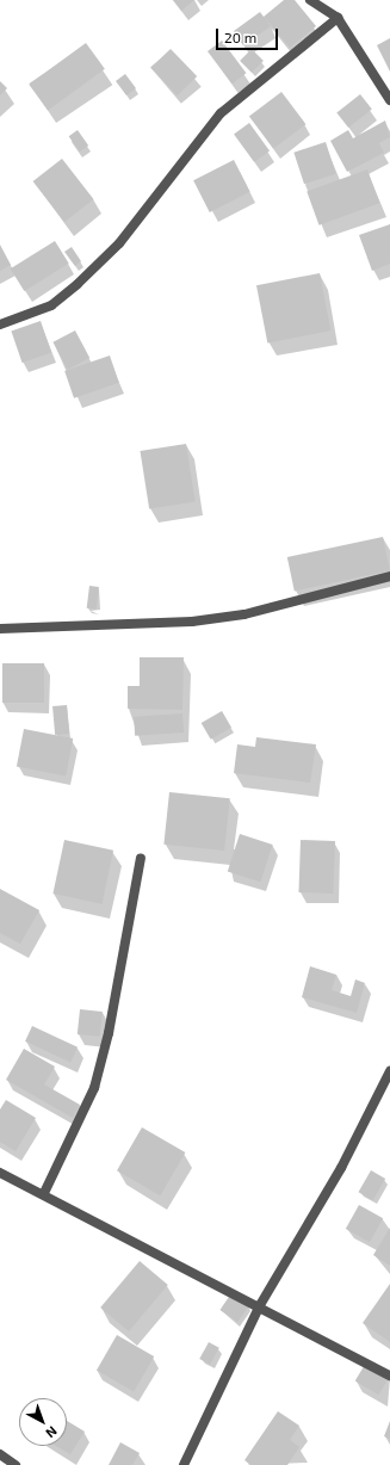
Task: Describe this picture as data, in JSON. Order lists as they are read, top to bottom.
{
  "scale_bar": "20 m",
  "north": "bottom right"
}
